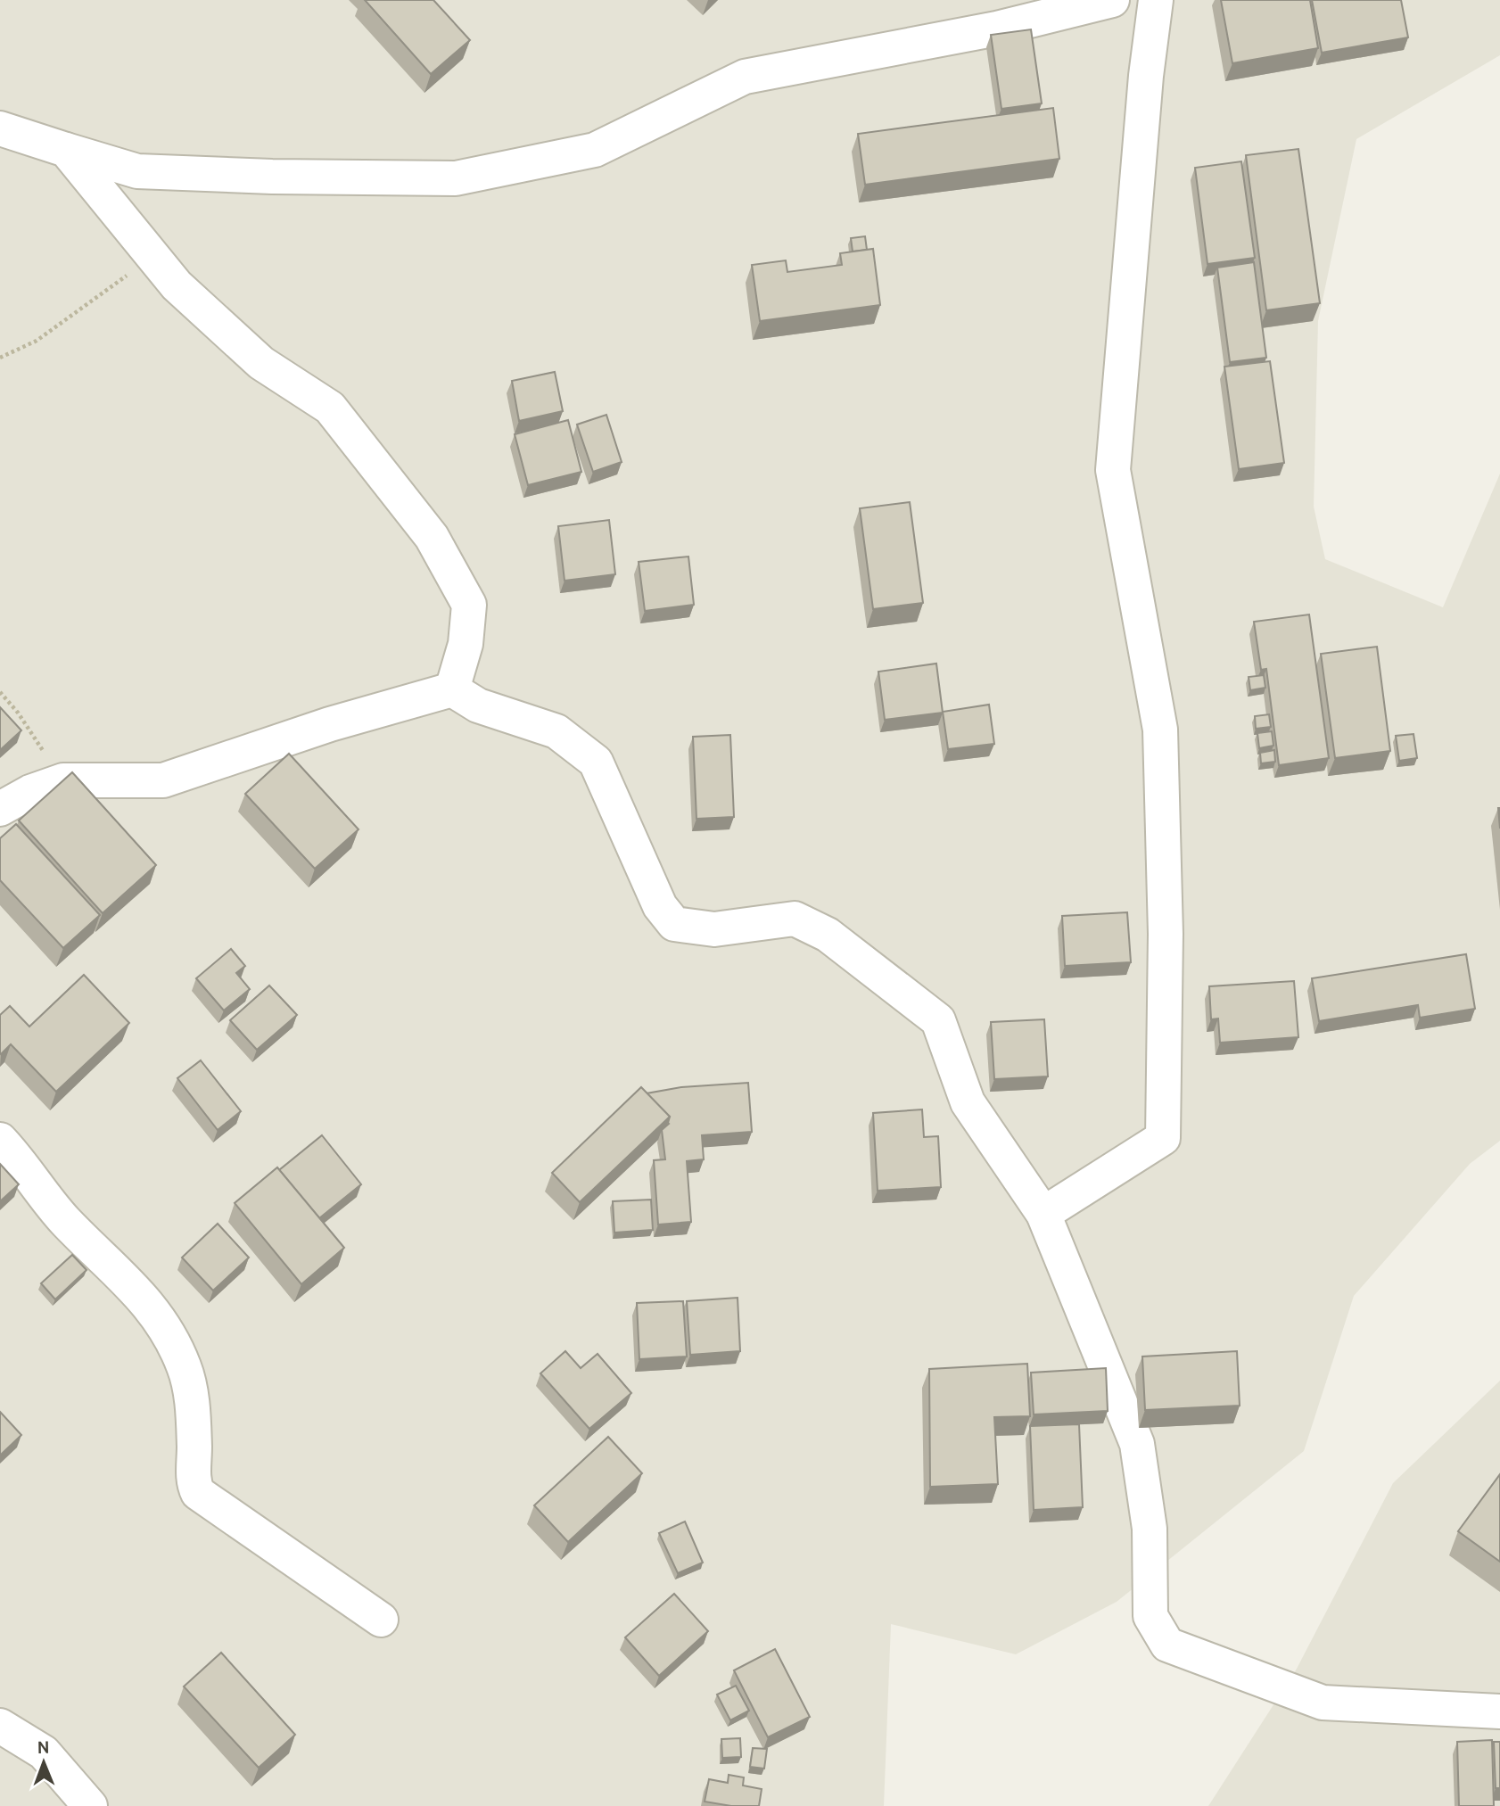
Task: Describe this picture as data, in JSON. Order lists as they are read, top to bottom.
{
  "north": "top"
}
